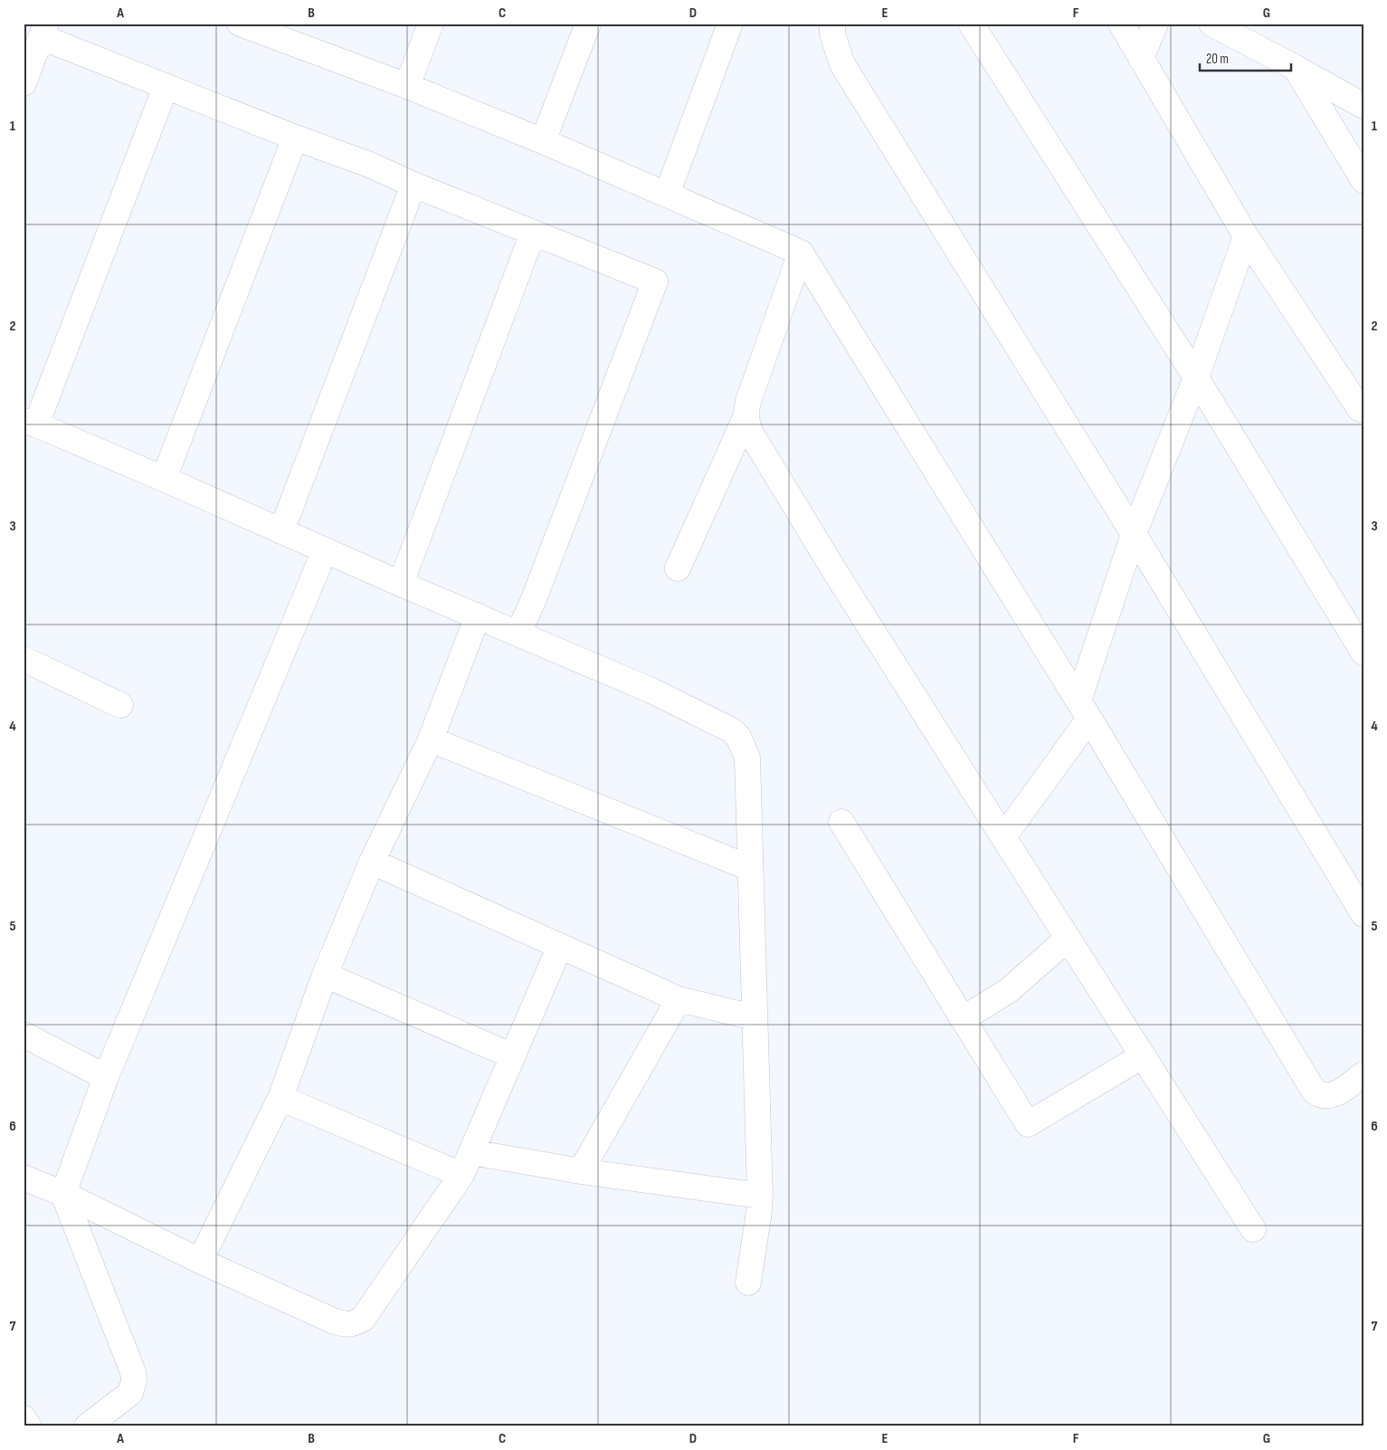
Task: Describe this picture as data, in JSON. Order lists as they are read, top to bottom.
{
  "scale_bar": "20 m",
  "grid": {
    "columns": [
      "A",
      "B",
      "C",
      "D",
      "E",
      "F",
      "G"
    ],
    "rows": [
      "1",
      "2",
      "3",
      "4",
      "5",
      "6",
      "7"
    ]
  }
}
